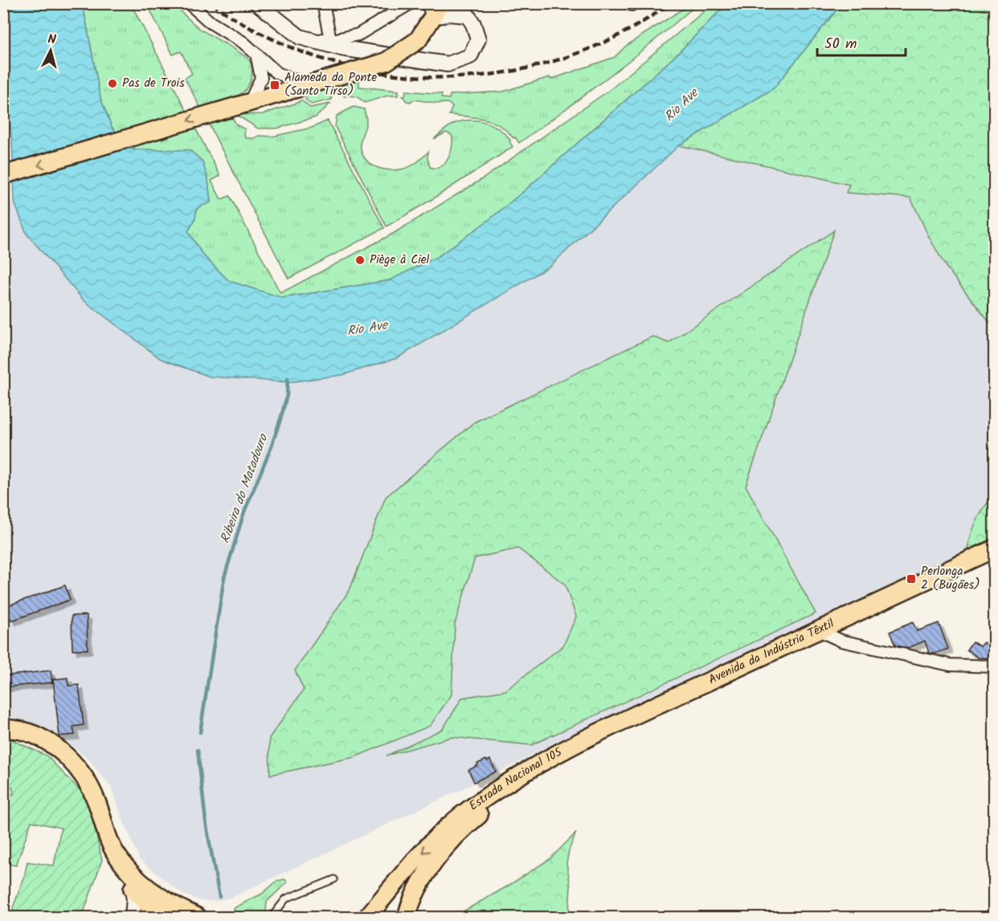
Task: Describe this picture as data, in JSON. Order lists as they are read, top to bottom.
{
  "streets": {
    "main road": ["Avenida da Indústria Têxtil", "Estrada Nacional 105"]
  },
  "crossings": [
    ["Avenida da Indústria Têxtil", "Estrada Nacional 105"]
  ],
  "water": ["Rio Ave", "Ribeira do Matadouro"],
  "places": {
    "other": ["Pas de Trois", "Piège à Ciel"],
    "transit": ["Alameda da Ponte (Santo Tirso)", "Perlonga 2 (Bugães)"]
  },
  "scale_bar": "50 m",
  "north": "top"
}
